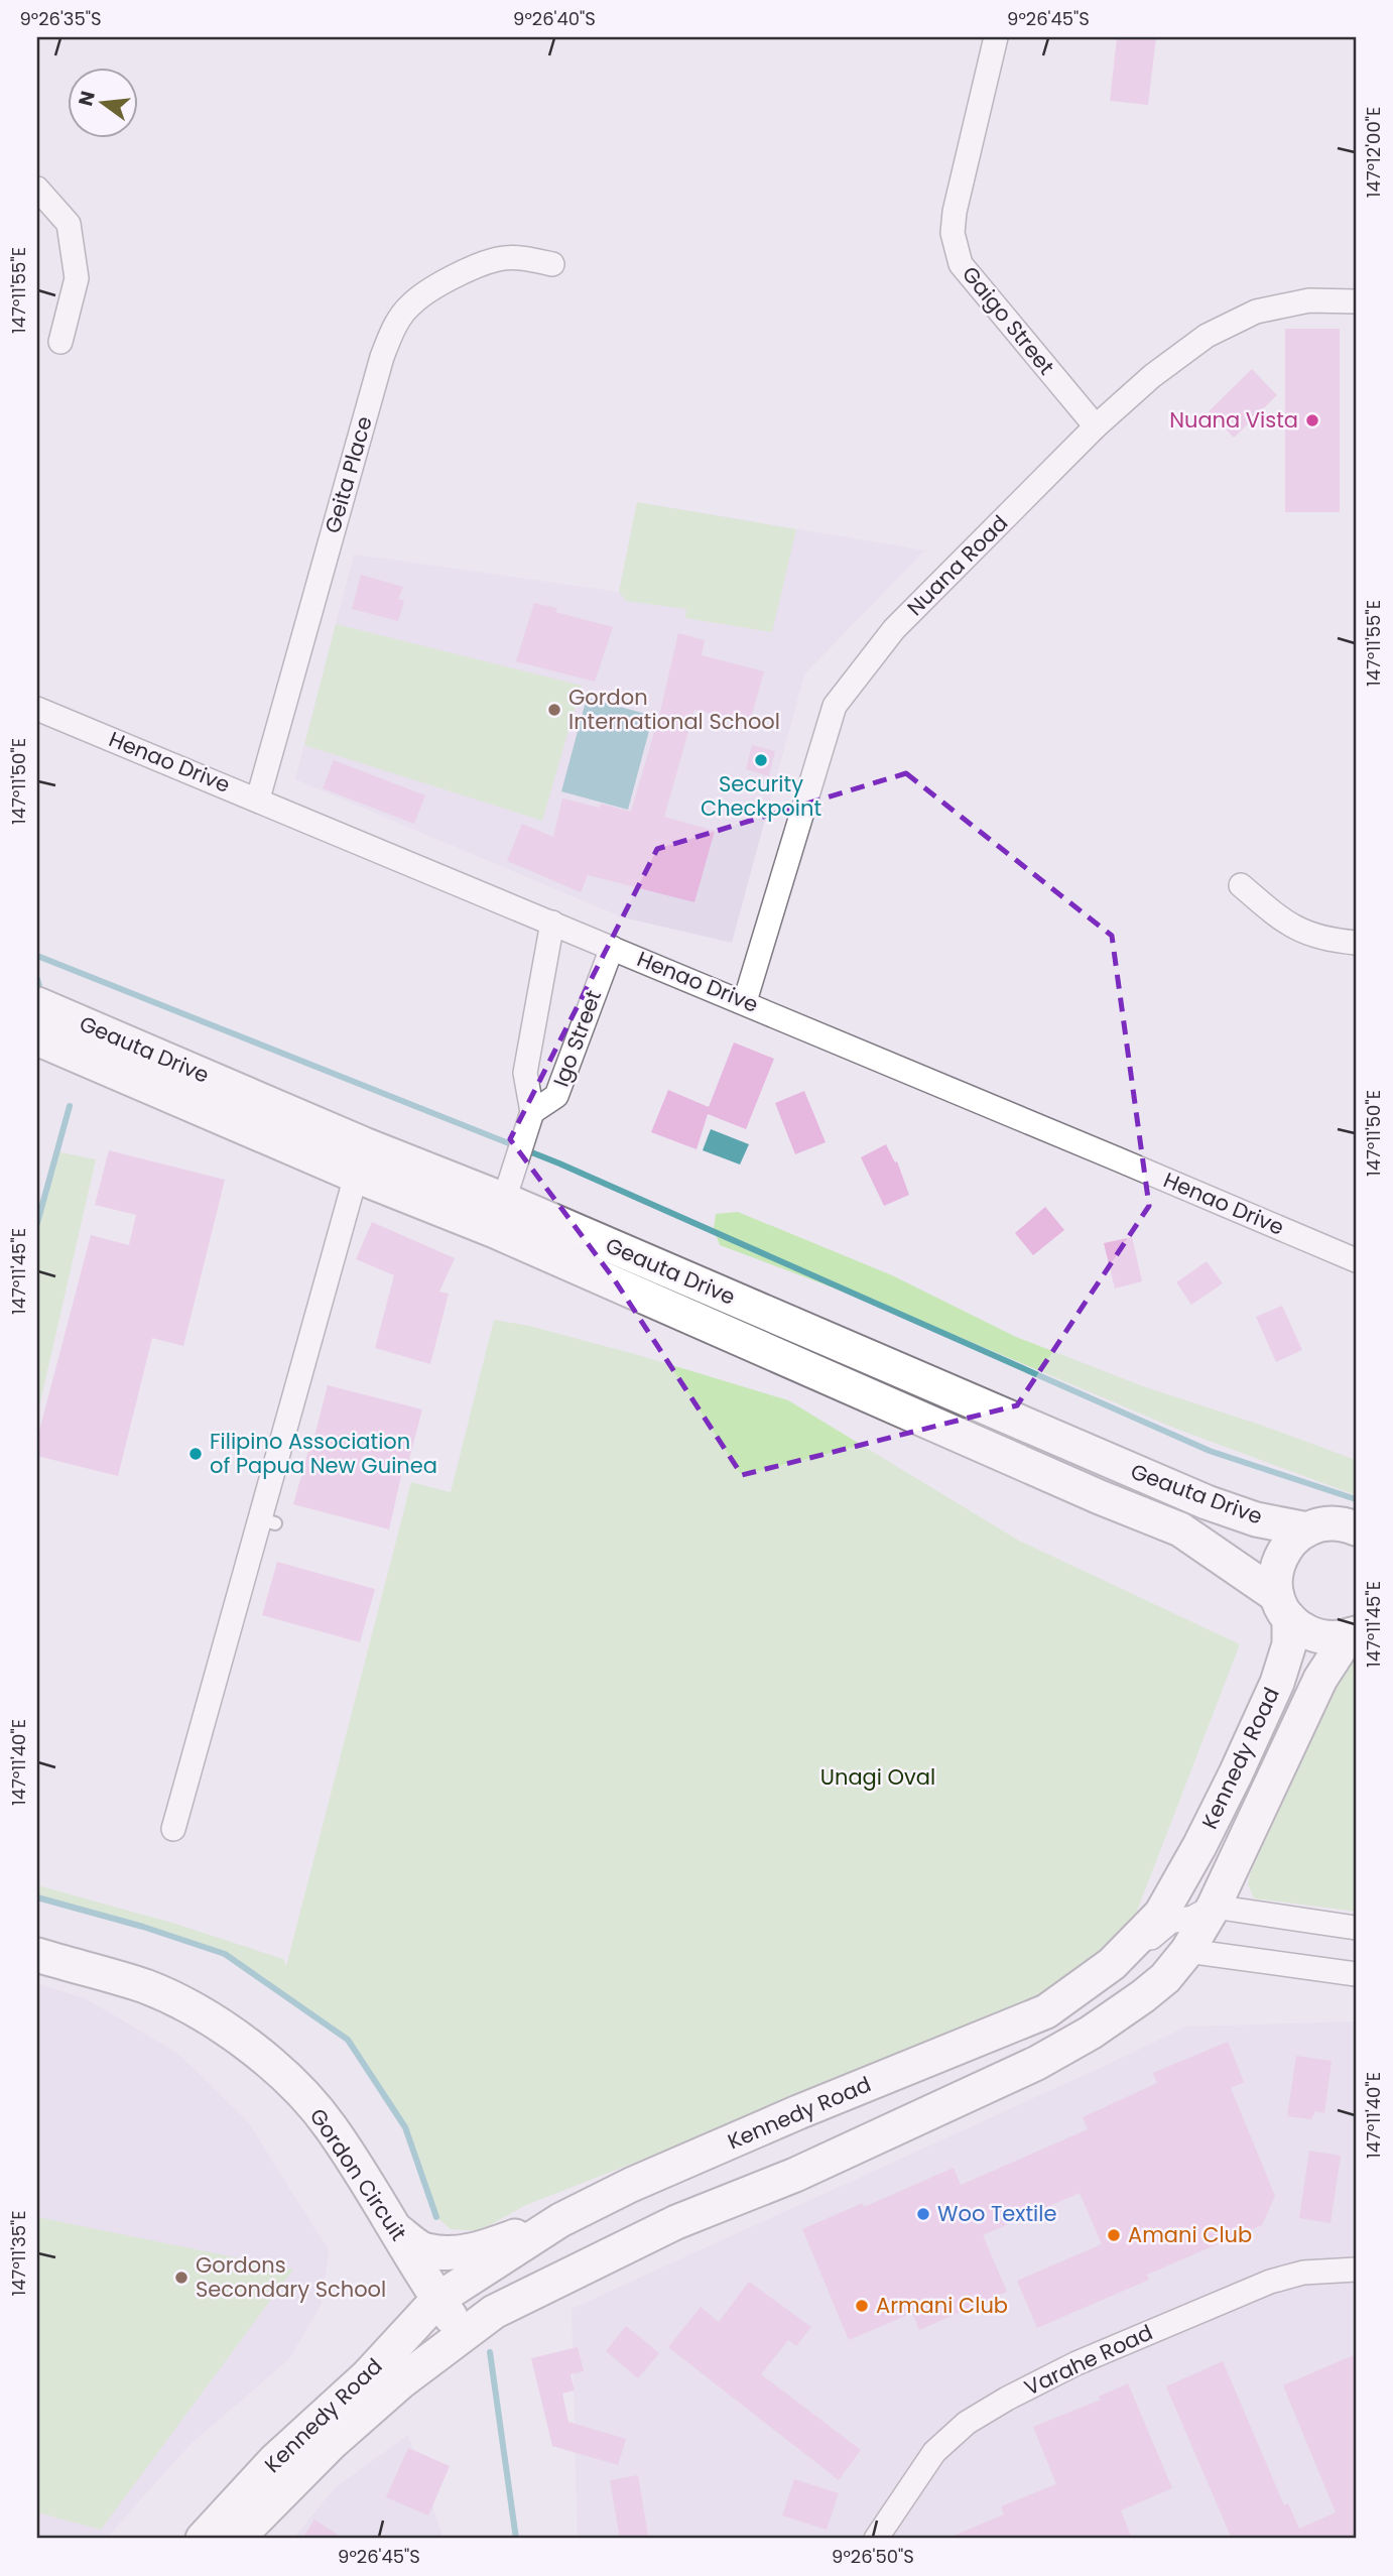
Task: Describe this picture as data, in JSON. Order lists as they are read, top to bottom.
{
  "streets": {
    "main road": ["Geauta Drive", "Kennedy Road", "Gordon Circuit"],
    "street": [
      "Gaigo Street",
      "Geita Place",
      "Nuana Road",
      "Henao Drive",
      "Igo Street",
      "Varahe Road"
    ]
  },
  "crossings": [
    ["Gaigo Street", "Nuana Road"],
    ["Geita Place", "Henao Drive"],
    ["Nuana Road", "Henao Drive"],
    ["Henao Drive", "Igo Street"],
    ["Geauta Drive", "Kennedy Road"],
    ["Kennedy Road", "Gordon Circuit"]
  ],
  "parks": ["Unagi Oval"],
  "places": [
    "Nuana Vista",
    "Gordon International School",
    "Security Checkpoint",
    "Filipino Association of Papua New Guinea",
    "Woo Textile",
    "Amani Club",
    "Gordons Secondary School",
    "Armani Club"
  ],
  "north": "left",
  "coordinates": [
    "9°26'35\"S",
    "9°26'40\"S",
    "9°26'45\"S",
    "147°12'00\"E",
    "147°11'55\"E",
    "147°11'50\"E",
    "147°11'45\"E",
    "147°11'40\"E",
    "147°11'35\"E",
    "9°26'50\"S"
  ]
}
